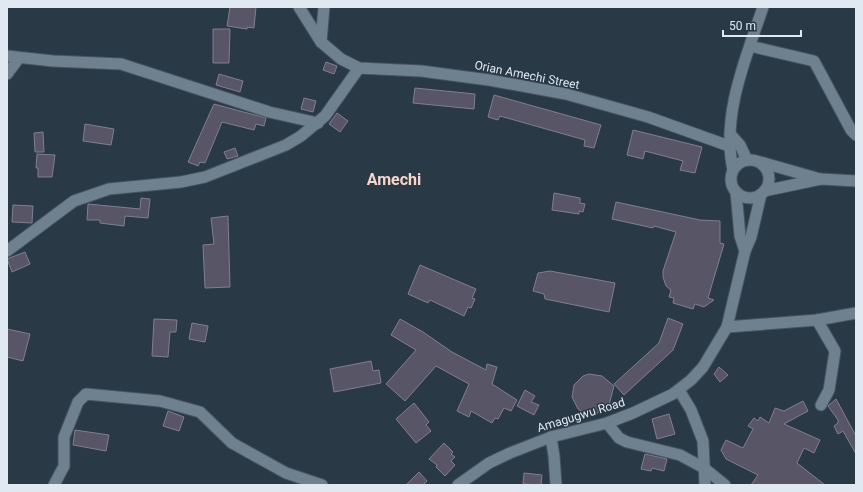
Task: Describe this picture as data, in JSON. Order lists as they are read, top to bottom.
{
  "streets": {
    "street": ["Orian Amechi Street", "Amagugwu Road"]
  },
  "districts": ["Amechi"],
  "scale_bar": "50 m"
}
